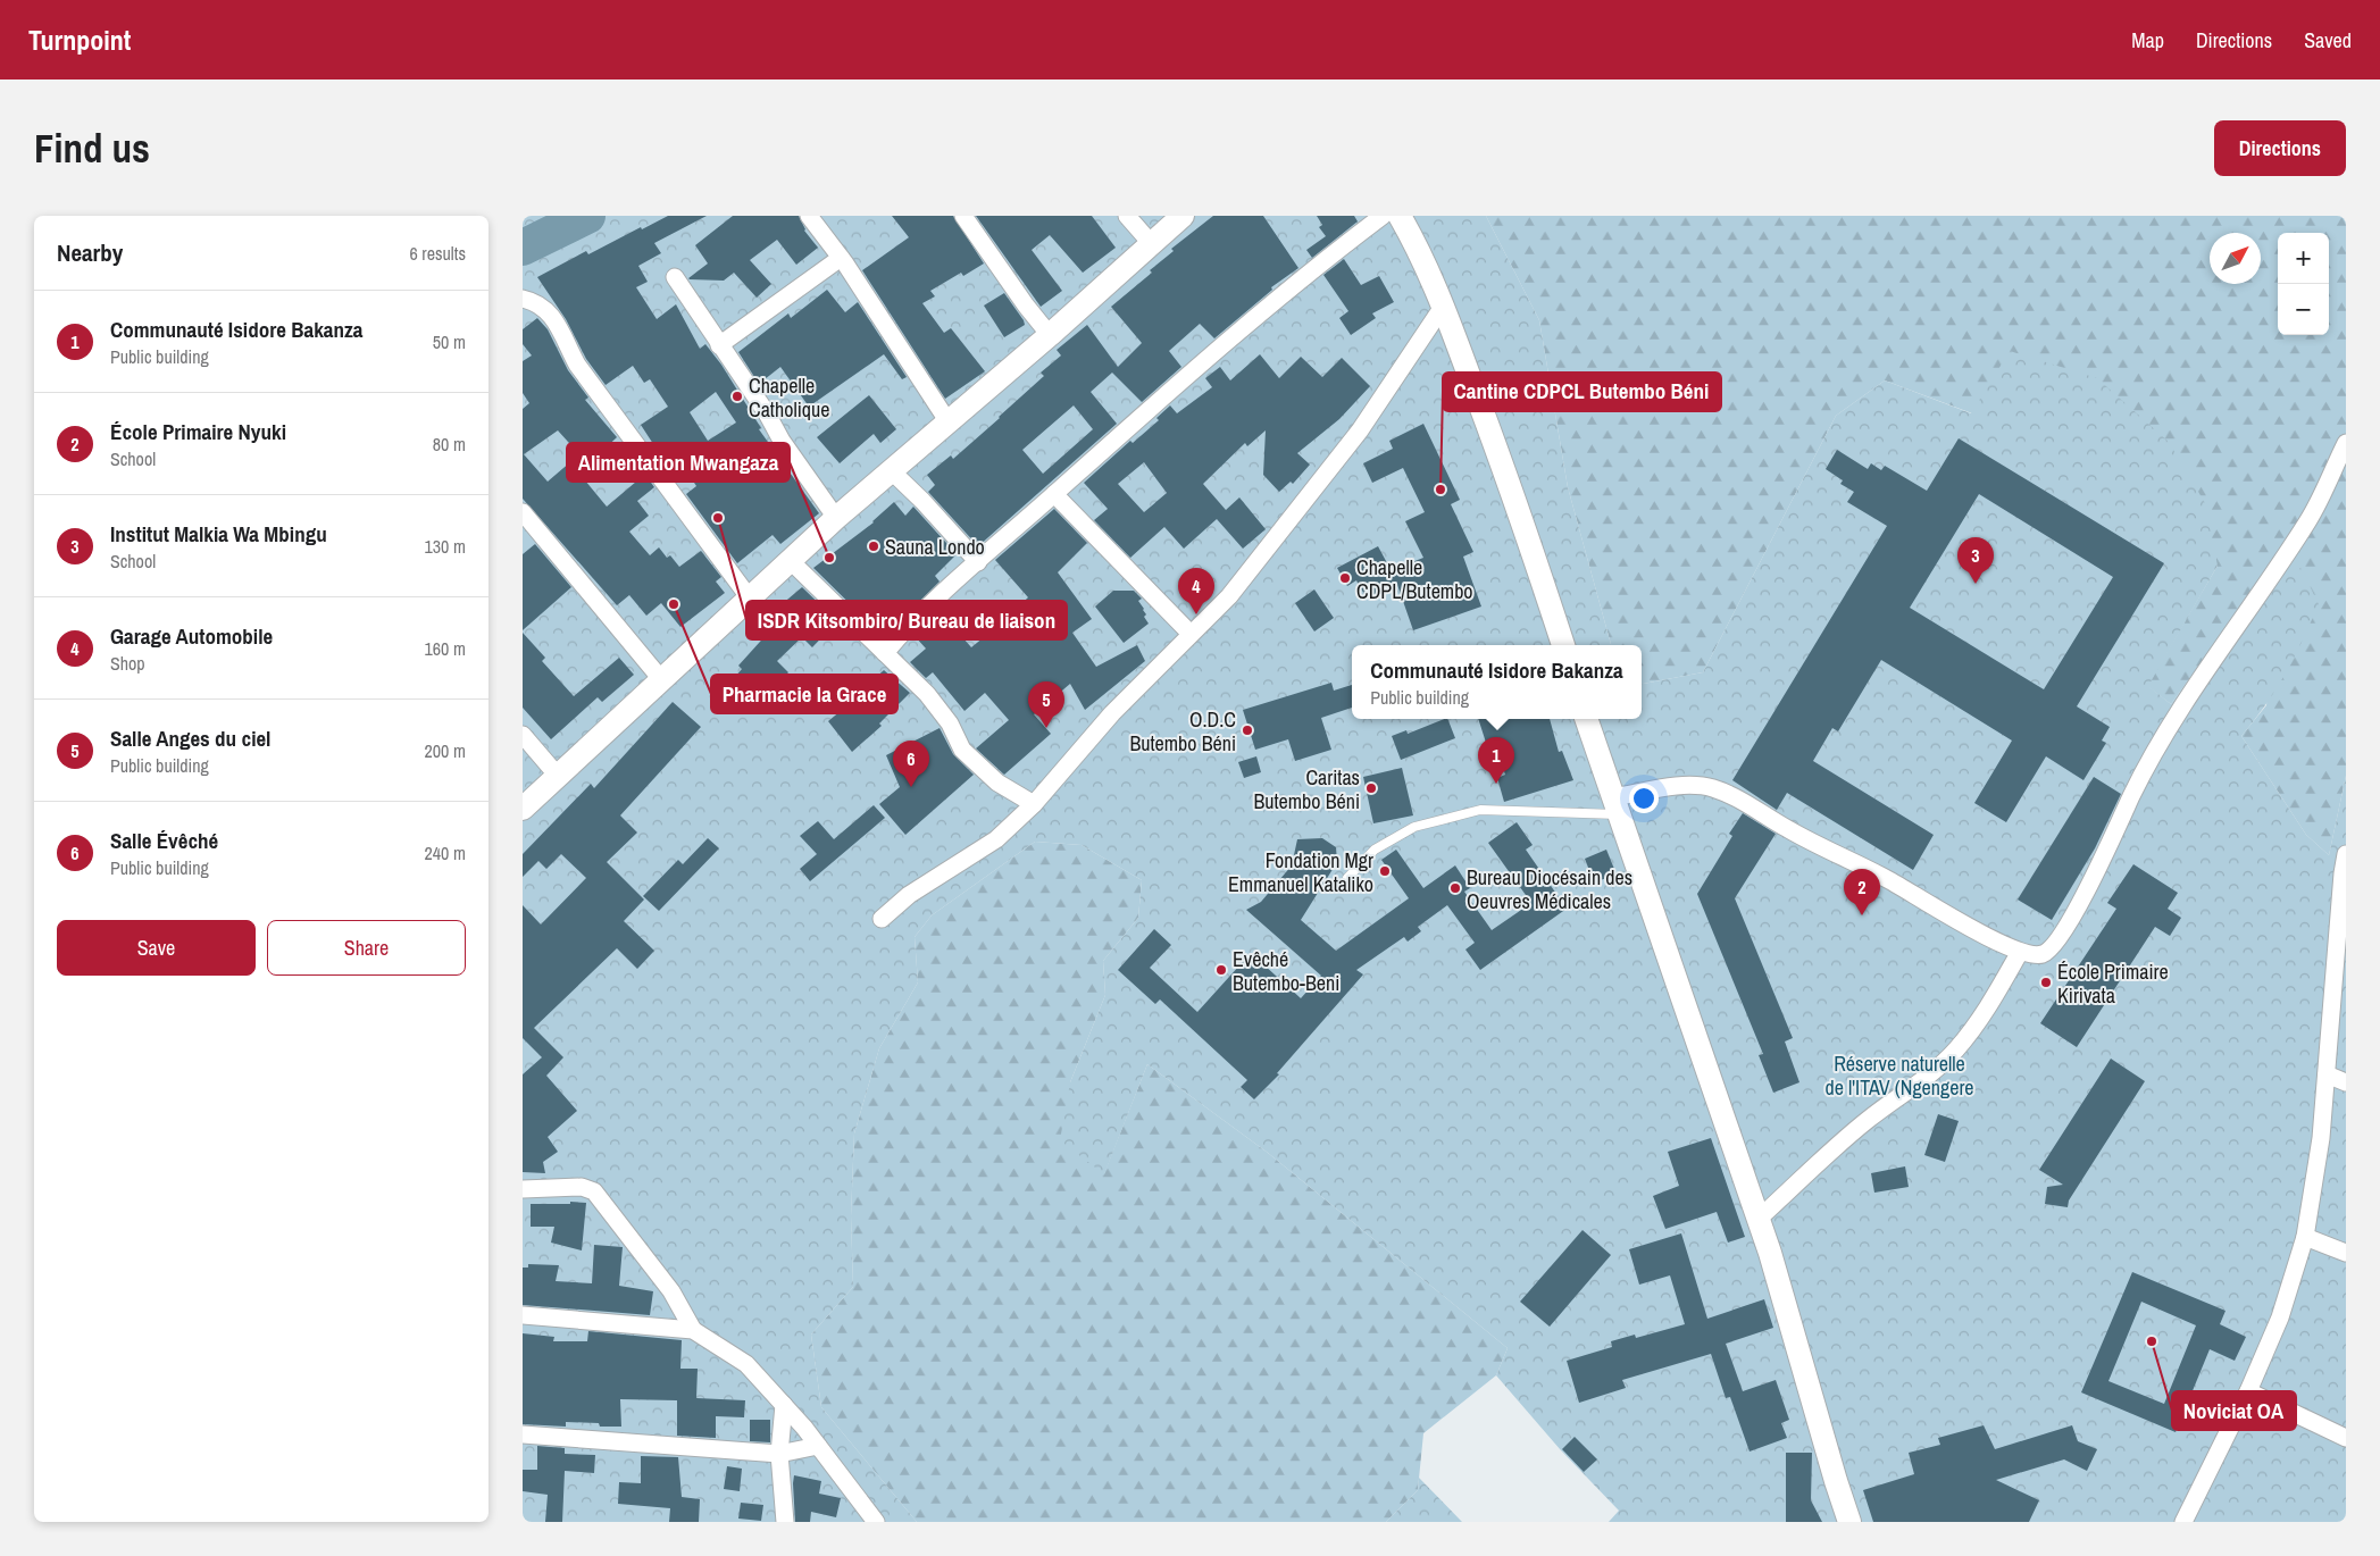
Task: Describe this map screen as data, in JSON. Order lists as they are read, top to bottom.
{
  "parks": ["Réserve naturelle de l'ITAV (Ngengere"],
  "places": [
    "Chapelle Catholique",
    "Cantine CDPCL Butembo Béni",
    "ISDR Kitsombiro/ Bureau de liaison",
    "Sauna Londo",
    "Alimentation Mwangaza",
    "Chapelle CDPL/Butembo",
    "Pharmacie la Grace",
    "O.D.C Butembo Béni",
    "Caritas Butembo Béni",
    "Fondation Mgr Emmanuel Kataliko",
    "Bureau Diocésain des Oeuvres Médicales",
    "Evêché Butembo-Beni",
    "École Primaire Kirivata",
    "Noviciat OA"
  ],
  "north": "top right",
  "page": {
    "header": "Turnpoint",
    "nav": ["Map", "Directions", "Saved"],
    "buttons": [
      "Directions",
      ["Save", "Share"]
    ],
    "title": "Find us",
    "heading": ["Nearby", "6 results"],
    "map_buttons": ["+", "−"],
    "list": [
      {
        "mark": "1",
        "name": "Communauté Isidore Bakanza",
        "note": "Public building",
        "value": "50 m"
      },
      {
        "mark": "2",
        "name": "École Primaire Nyuki",
        "note": "School",
        "value": "80 m"
      },
      {
        "mark": "3",
        "name": "Institut Malkia Wa Mbingu",
        "note": "School",
        "value": "130 m"
      },
      {
        "mark": "4",
        "name": "Garage Automobile",
        "note": "Shop",
        "value": "160 m"
      },
      {
        "mark": "5",
        "name": "Salle Anges du ciel",
        "note": "Public building",
        "value": "200 m"
      },
      {
        "mark": "6",
        "name": "Salle Évêché",
        "note": "Public building",
        "value": "240 m"
      }
    ],
    "pins": [
      "3",
      "4",
      "5",
      "1",
      "6",
      "2"
    ],
    "popup": ["Communauté Isidore Bakanza", "Public building"]
  }
}
